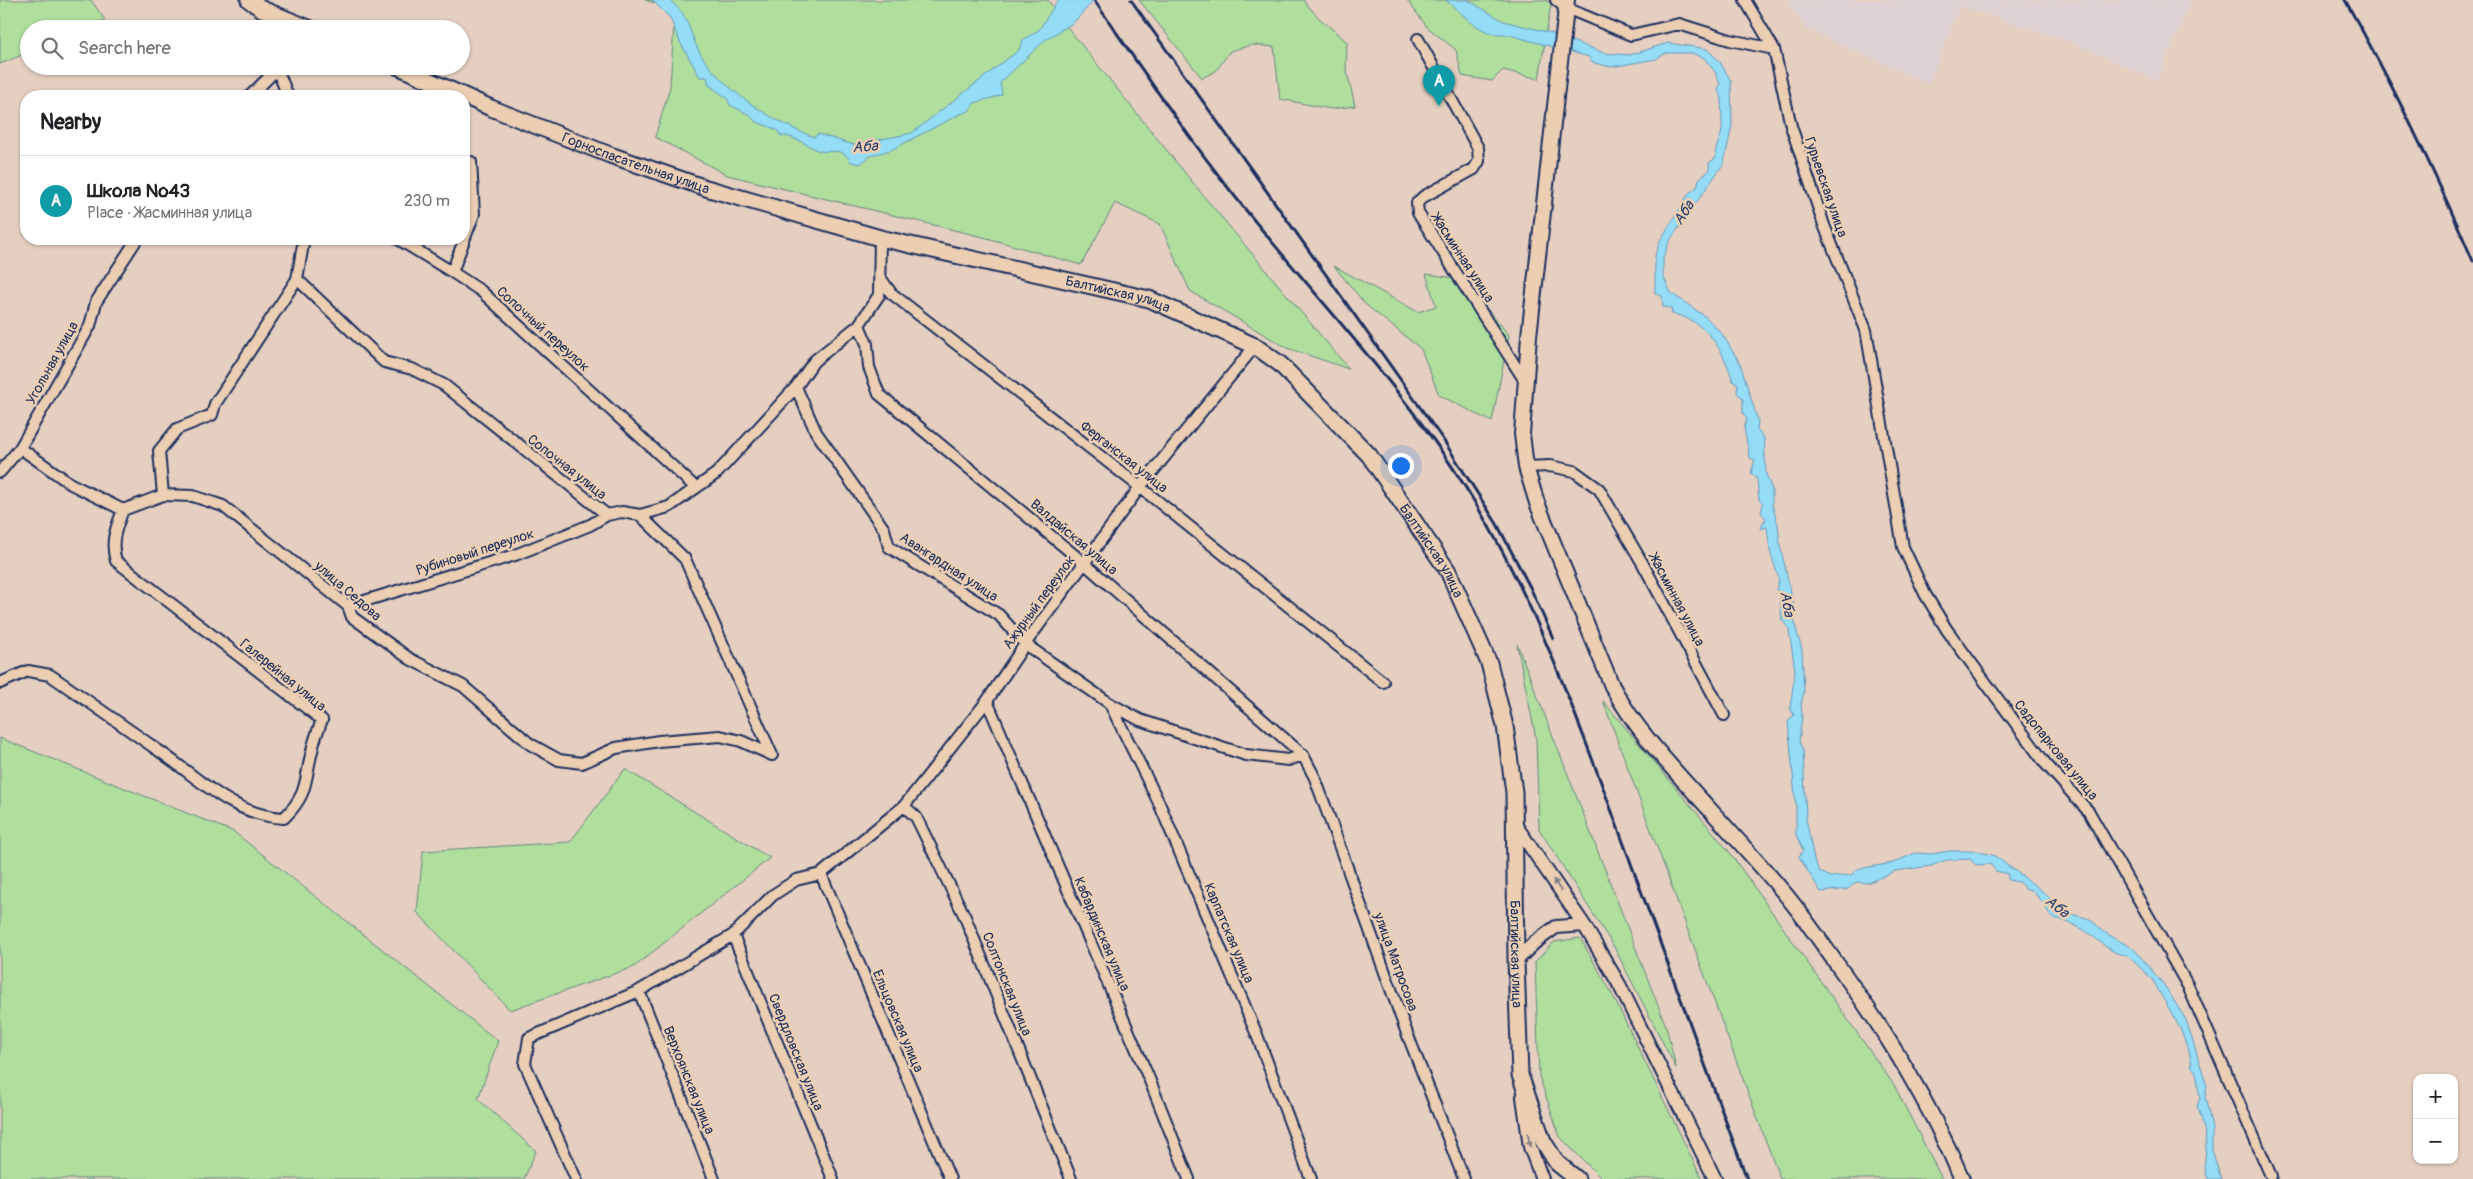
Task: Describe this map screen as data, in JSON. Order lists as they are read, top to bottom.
{
  "streets": {
    "main road": ["Горноспасательная улица", "Балтийская улица"],
    "street": [
      "Гурьевская улица",
      "Жасминная улица",
      "Сопочный переулок",
      "Угольная улица",
      "Ферганская улица",
      "Сопочная улица",
      "Валдайская улица",
      "Рубиновый переулок",
      "Авангардная улица",
      "улица Седова",
      "Ажурный переулок",
      "Галерейная улица",
      "Садопарковая улица",
      "Карпатская улица",
      "Кабардинская улица",
      "улица Матросова",
      "Солтонская улица",
      "Ельцовская улица",
      "Свердловская улица",
      "Верхоянская улица"
    ]
  },
  "crossings": [
    ["Горноспасательная улица", "Балтийская улица"],
    ["Гурьевская улица", "Садопарковая улица"],
    ["Балтийская улица", "Ажурный переулок"],
    ["Ферганская улица", "Ажурный переулок"],
    ["Сопочная улица", "Рубиновый переулок"],
    ["Сопочная улица", "улица Седова"],
    ["Валдайская улица", "Ажурный переулок"],
    ["Валдайская улица", "Карпатская улица"],
    ["Валдайская улица", "улица Матросова"],
    ["Рубиновый переулок", "улица Седова"],
    ["Авангардная улица", "Ажурный переулок"],
    ["Авангардная улица", "Карпатская улица"],
    ["улица Седова", "Галерейная улица"],
    ["Ажурный переулок", "Карпатская улица"],
    ["Ажурный переулок", "Кабардинская улица"],
    ["Ажурный переулок", "Солтонская улица"],
    ["Ажурный переулок", "Ельцовская улица"],
    ["Карпатская улица", "улица Матросова"]
  ],
  "water": ["Аба"],
  "page": {
    "search": "Search here",
    "pins": "A",
    "heading": "Nearby",
    "list": [
      {
        "mark": "A",
        "name": "Школа №43",
        "note": "Place · Жасминная улица",
        "value": "230 m"
      }
    ],
    "map_buttons": ["+", "−"]
  }
}
